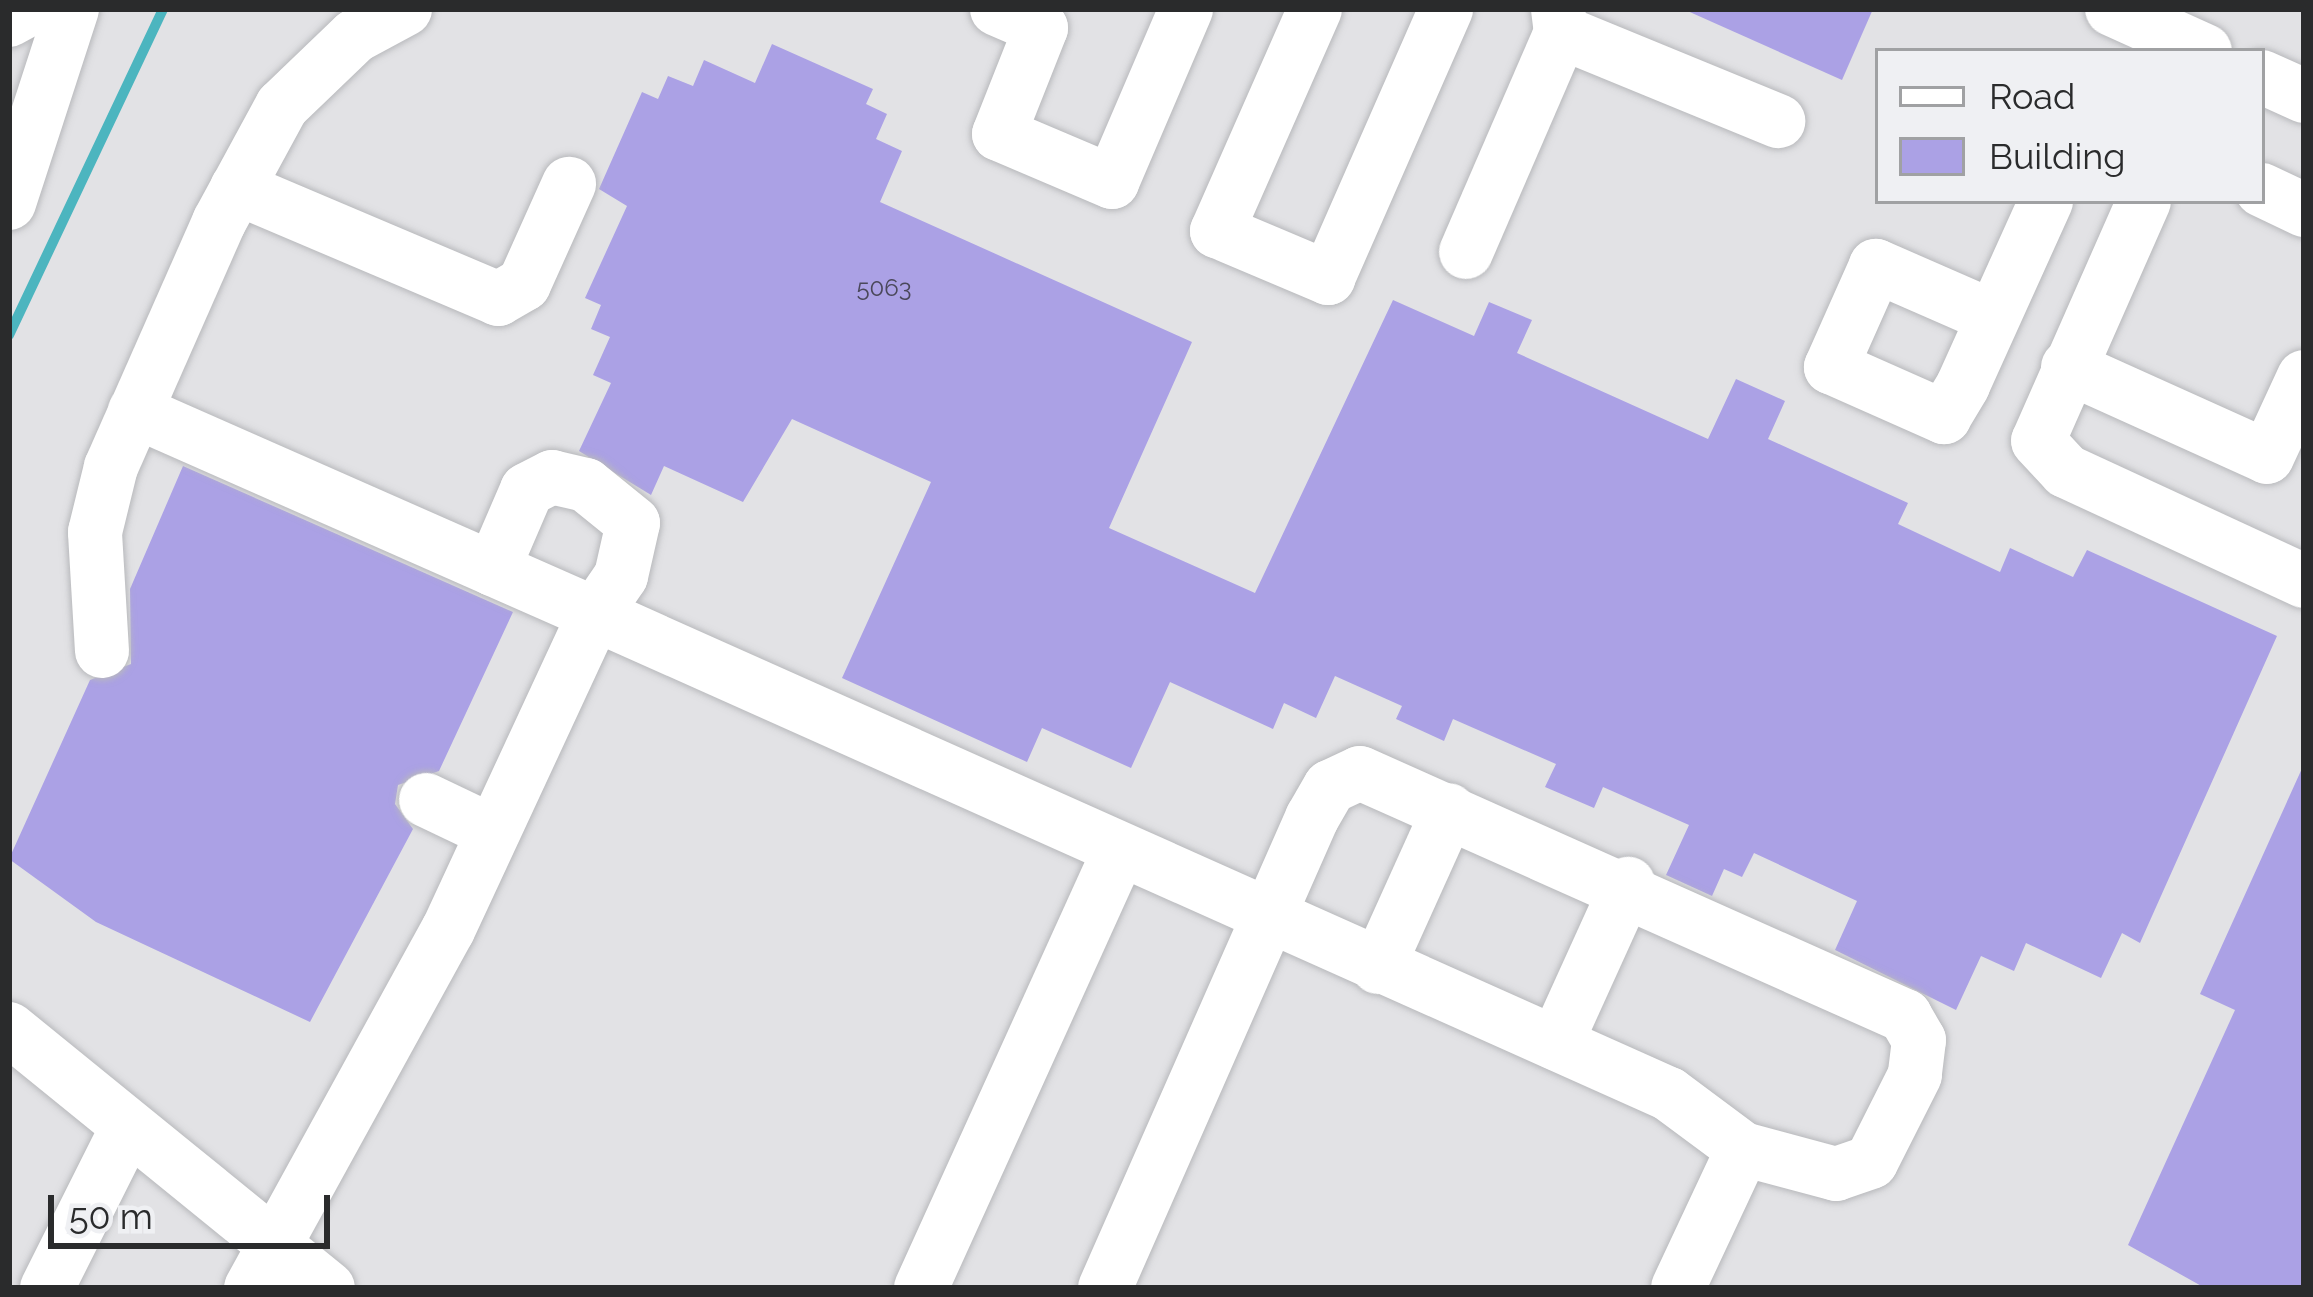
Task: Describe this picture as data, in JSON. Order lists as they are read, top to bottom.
{
  "house_numbers": ["5063"],
  "legend": ["Road", "Building"],
  "scale_bar": "50 m"
}
